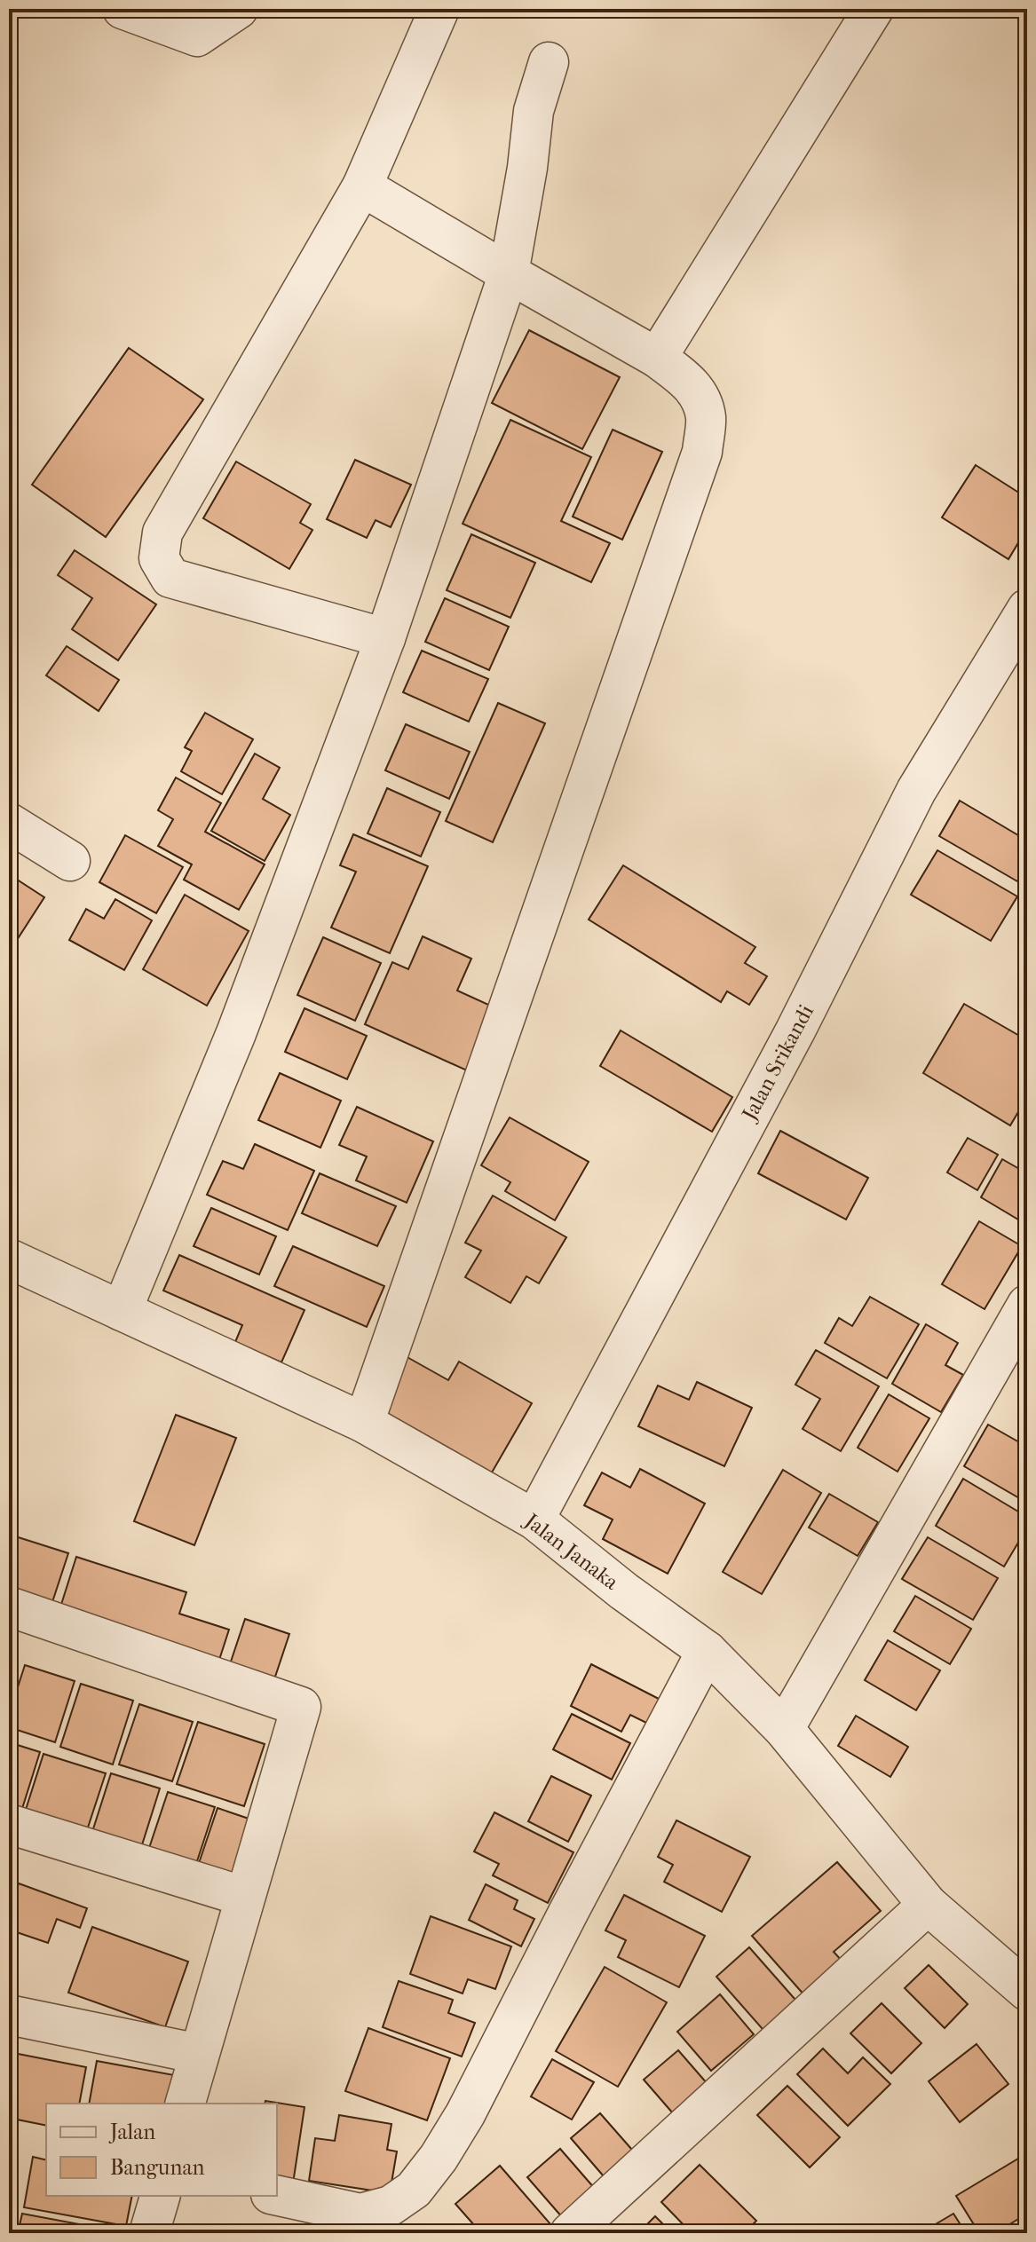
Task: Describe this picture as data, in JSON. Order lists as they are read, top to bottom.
{
  "streets": {
    "street": ["Jalan Srikandi", "Jalan Janaka"]
  },
  "crossings": [
    ["Jalan Srikandi", "Jalan Janaka"]
  ],
  "legend": ["Jalan", "Bangunan"]
}
